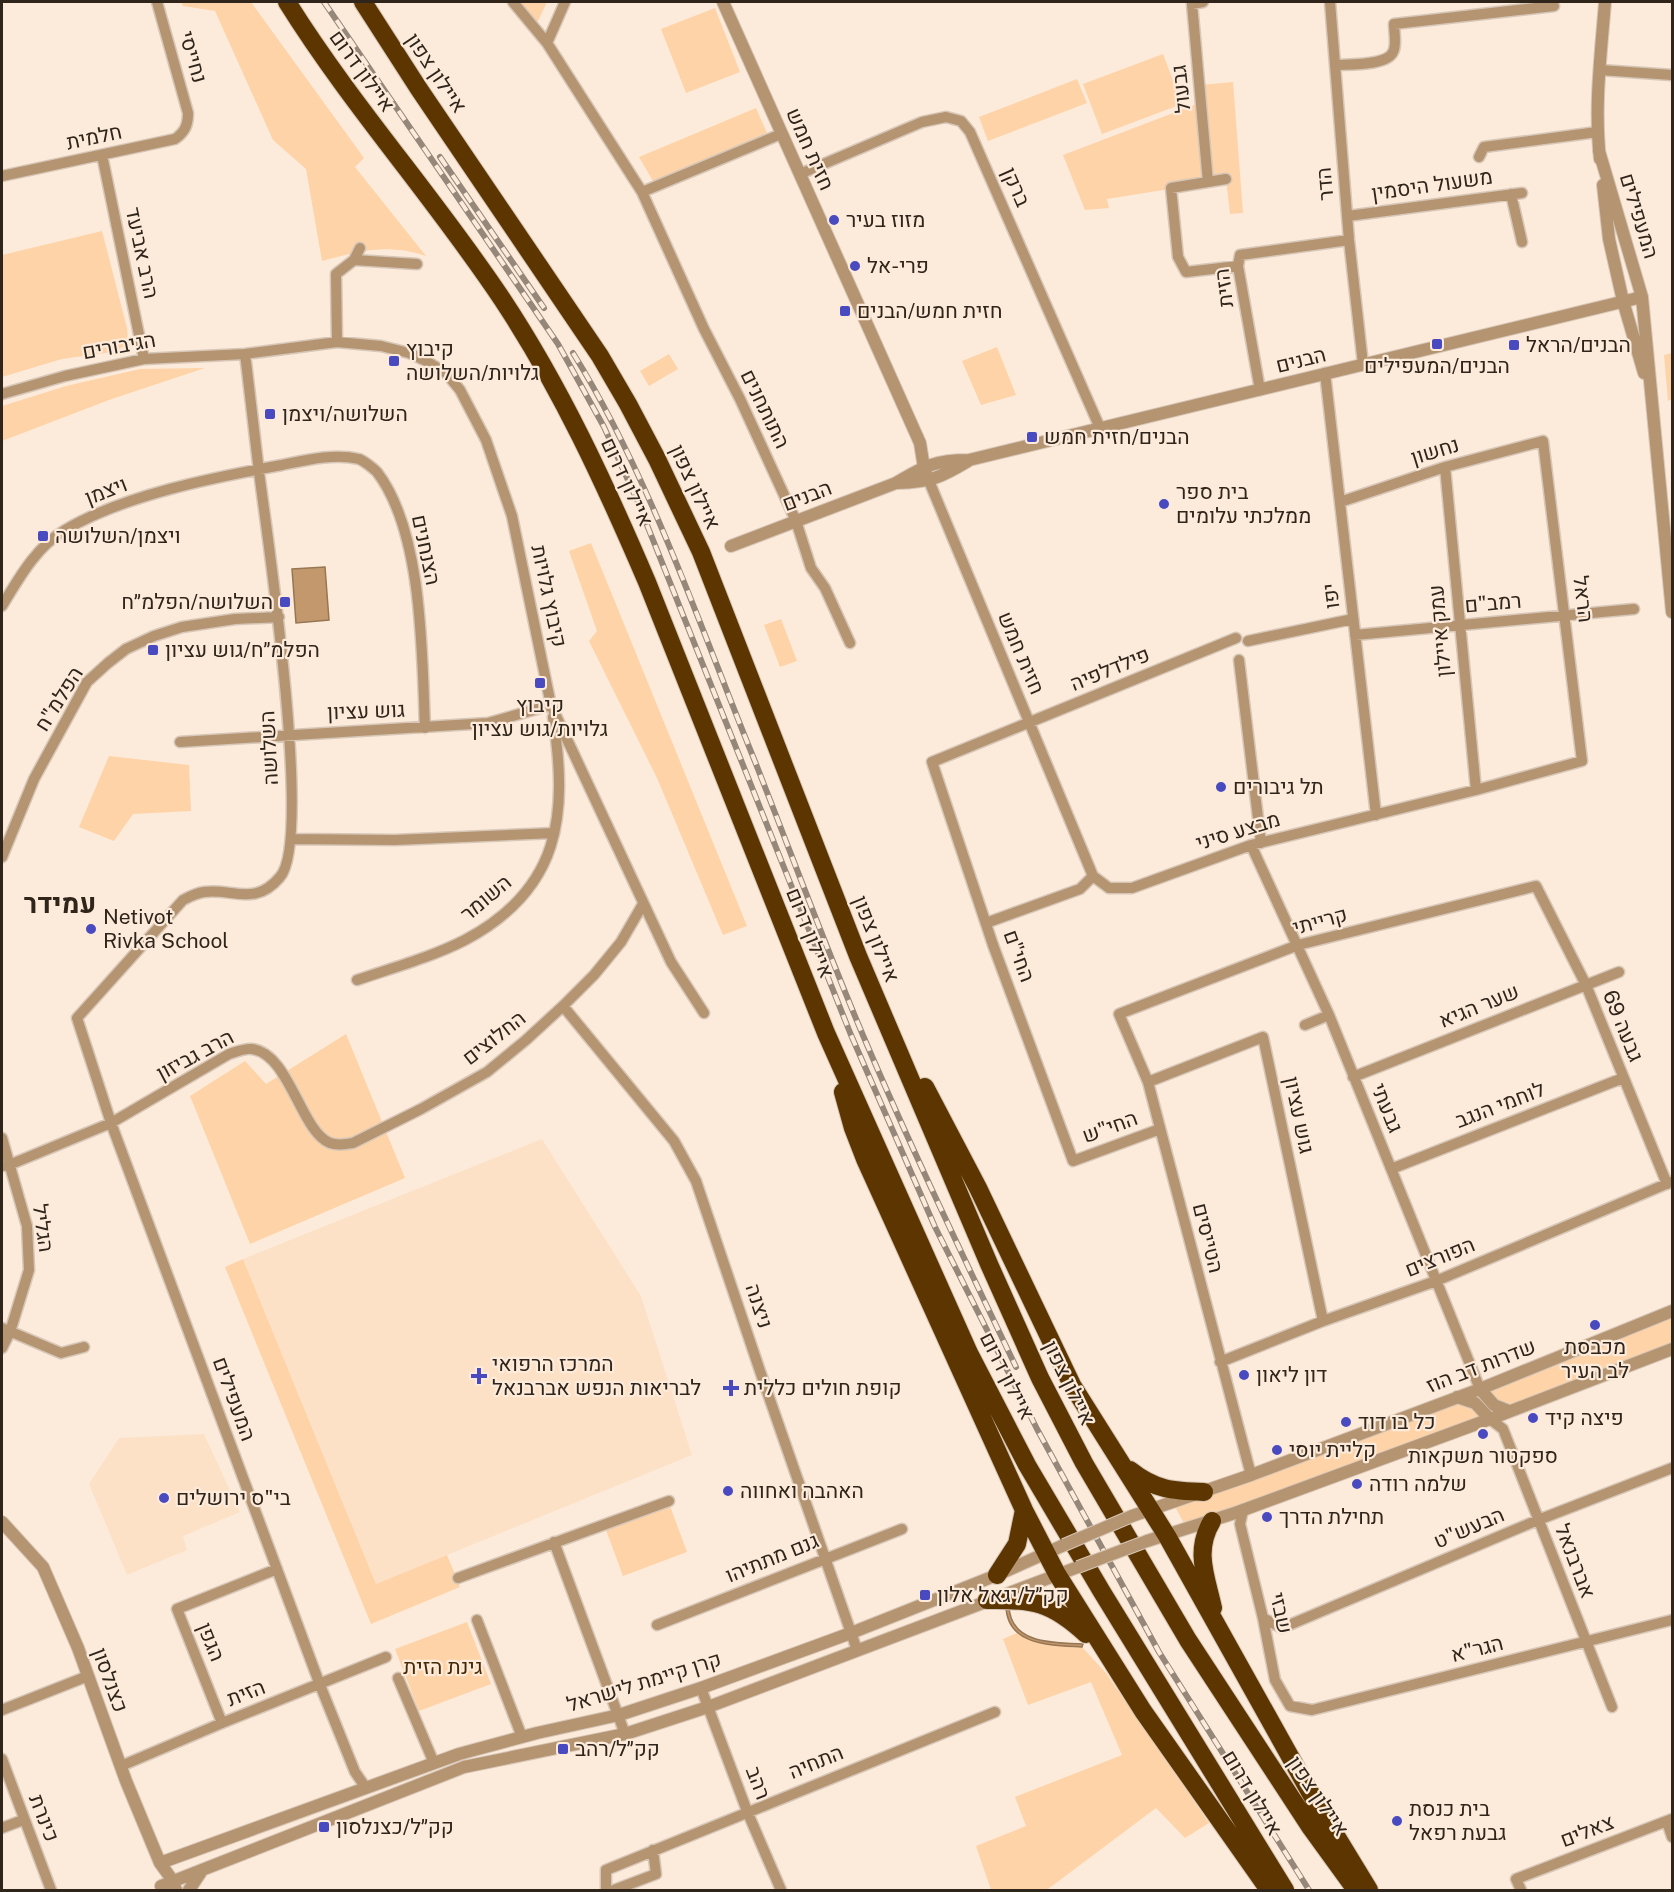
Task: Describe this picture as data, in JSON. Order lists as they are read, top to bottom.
{
  "streets": {
    "highway": ["איילון דרום", "איילון צפון"],
    "street": [
      "נחייסי",
      "גבעול",
      "חלמית",
      "חזית חמש",
      "הדר",
      "משעול היסמין",
      "ברקן",
      "המעפילים",
      "הרב אביעד",
      "הזית",
      "הגיבורים",
      "הבנים",
      "התותחנים",
      "נחשון",
      "ויצמן",
      "הצנחנים",
      "קיבוץ גלויות",
      "יפו",
      "הראל",
      "רמב\"ם",
      "עמק איילון",
      "פילדלפיה",
      "הפלמ\"ח",
      "גוש עציון",
      "השלושה",
      "מבצע סיני",
      "השומר",
      "קרייתי",
      "החי\"ם",
      "שער הגיא",
      "גבעה 69",
      "החלוצים",
      "הרב גביזון",
      "לוחמי הנגב",
      "גבעתי",
      "החי\"ש",
      "הגליל",
      "הטייסים",
      "הפורצים",
      "ניצנה",
      "שדרות דב הוז",
      "הבעש\"ט",
      "גנם מתתיהו",
      "אברבנאל",
      "שבזי",
      "הגפן",
      "הגר\"א",
      "כצנלסון",
      "קרן קיימת לישראל",
      "התחיה",
      "רהב",
      "כינרת",
      "צאלים"
    ]
  },
  "crossings": [
    ["נחייסי", "חלמית"],
    ["חלמית", "הרב אביעד"],
    ["חזית חמש", "ברקן"],
    ["חזית חמש", "הבנים"],
    ["חזית חמש", "פילדלפיה"],
    ["חזית חמש", "מבצע סיני"],
    ["הדר", "משעול היסמין"],
    ["הדר", "הזית"],
    ["הדר", "הבנים"],
    ["משעול היסמין", "המעפילים"],
    ["ברקן", "הבנים"],
    ["המעפילים", "הזית"],
    ["המעפילים", "הבנים"],
    ["המעפילים", "השלושה"],
    ["המעפילים", "הרב גביזון"],
    ["המעפילים", "הגפן"],
    ["המעפילים", "קרן קיימת לישראל"],
    ["הרב אביעד", "הגיבורים"],
    ["הזית", "הבנים"],
    ["הזית", "הגפן"],
    ["הזית", "כצנלסון"],
    ["הגיבורים", "קיבוץ גלויות"],
    ["הגיבורים", "השלושה"],
    ["הבנים", "התותחנים"],
    ["הבנים", "יפו"],
    ["נחשון", "יפו"],
    ["נחשון", "הראל"],
    ["נחשון", "עמק איילון"],
    ["ויצמן", "הצנחנים"],
    ["ויצמן", "השלושה"],
    ["הצנחנים", "גוש עציון"],
    ["הצנחנים", "השלושה"],
    ["קיבוץ גלויות", "גוש עציון"],
    ["קיבוץ גלויות", "השלושה"],
    ["קיבוץ גלויות", "השומר"],
    ["קיבוץ גלויות", "החלוצים"],
    ["יפו", "רמב\"ם"],
    ["יפו", "מבצע סיני"],
    ["הראל", "רמב\"ם"],
    ["הראל", "מבצע סיני"],
    ["רמב\"ם", "עמק איילון"],
    ["עמק איילון", "מבצע סיני"],
    ["פילדלפיה", "החי\"ם"],
    ["הפלמ\"ח", "השלושה"],
    ["גוש עציון", "השלושה"],
    ["גוש עציון", "השומר"],
    ["גוש עציון", "הטייסים"],
    ["גוש עציון", "הפורצים"],
    ["מבצע סיני", "גבעתי"],
    ["קרייתי", "גבעה 69"],
    ["קרייתי", "גבעתי"],
    ["קרייתי", "הטייסים"],
    ["החי\"ם", "החי\"ש"],
    ["שער הגיא", "גבעה 69"],
    ["שער הגיא", "גבעתי"],
    ["גבעה 69", "לוחמי הנגב"],
    ["גבעה 69", "הפורצים"],
    ["החלוצים", "הרב גביזון"],
    ["החלוצים", "ניצנה"],
    ["לוחמי הנגב", "גבעתי"],
    ["גבעתי", "הפורצים"],
    ["גבעתי", "שדרות דב הוז"],
    ["החי\"ש", "הטייסים"],
    ["הטייסים", "הפורצים"],
    ["הטייסים", "שדרות דב הוז"],
    ["ניצנה", "גנם מתתיהו"],
    ["ניצנה", "קרן קיימת לישראל"],
    ["שדרות דב הוז", "קרן קיימת לישראל"],
    ["הבעש\"ט", "אברבנאל"],
    ["הבעש\"ט", "שבזי"],
    ["אברבנאל", "הגר\"א"],
    ["שבזי", "הגר\"א"],
    ["כצנלסון", "קרן קיימת לישראל"],
    ["קרן קיימת לישראל", "רהב"],
    ["התחיה", "רהב"]
  ],
  "districts": ["עמידר"],
  "parks": ["גינת הזית"],
  "places": {
    "other": [
      "מזוז בעיר",
      "פרי-אל",
      "בית ספר ממלכתי עלומים",
      "תל גיבורים",
      "Netivot Rivka School",
      "מכבסת לב העיר",
      "דון ליאון",
      "פיצה קיד",
      "כל בו דוד",
      "ספקטור משקאות",
      "קליית יוסי",
      "שלמה רודה",
      "האהבה ואחווה",
      "בי\"ס ירושלים",
      "תחילת הדרך",
      "בית כנסת גבעת רפאל"
    ],
    "transit": [
      "חזית חמש/הבנים",
      "הבנים/המעפילים",
      "הבנים/הראל",
      "קיבוץ גלויות/השלושה",
      "השלושה/ויצמן",
      "הבנים/חזית חמש",
      "ויצמן/השלושה",
      "השלושה/הפלמ״ח",
      "הפלמ״ח/גוש עציון",
      "קיבוץ גלויות/גוש עציון",
      "קק״ל/יגאל אלון",
      "קק״ל/רהב",
      "קק״ל/כצנלסון"
    ],
    "health": ["המרכז הרפואי לבריאות הנפש אברבנאל", "קופת חולים כללית"]
  }
}
